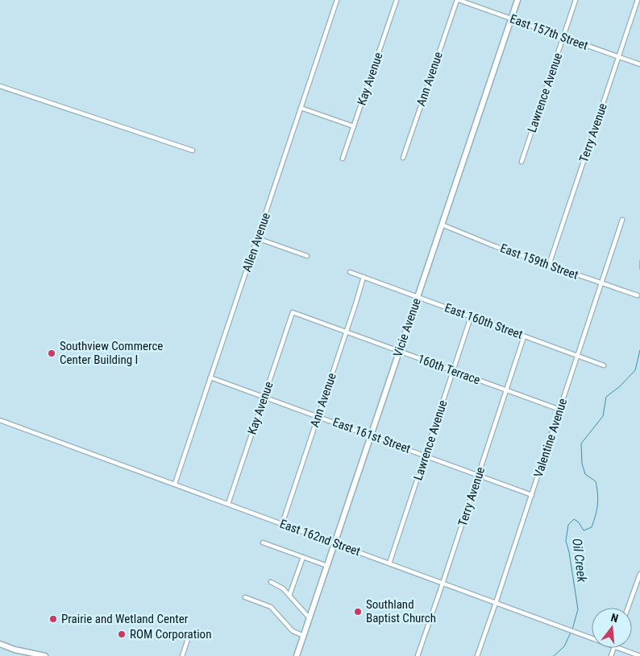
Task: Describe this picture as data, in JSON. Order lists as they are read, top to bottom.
{
  "streets": {
    "street": [
      "East 157th Street",
      "Kay Avenue",
      "Ann Avenue",
      "Lawrence Avenue",
      "Terry Avenue",
      "Allen Avenue",
      "East 159th Street",
      "East 160th Street",
      "Vicie Avenue",
      "160th Terrace",
      "East 161st Street",
      "Valentine Avenue",
      "East 162nd Street"
    ]
  },
  "crossings": [
    ["East 157th Street", "Ann Avenue"],
    ["East 157th Street", "Lawrence Avenue"],
    ["East 157th Street", "Terry Avenue"],
    ["East 157th Street", "Vicie Avenue"],
    ["Kay Avenue", "160th Terrace"],
    ["Kay Avenue", "East 161st Street"],
    ["Kay Avenue", "East 162nd Street"],
    ["Ann Avenue", "East 160th Street"],
    ["Ann Avenue", "160th Terrace"],
    ["Ann Avenue", "East 161st Street"],
    ["Ann Avenue", "East 162nd Street"],
    ["Lawrence Avenue", "East 160th Street"],
    ["Lawrence Avenue", "160th Terrace"],
    ["Lawrence Avenue", "East 161st Street"],
    ["Lawrence Avenue", "East 162nd Street"],
    ["Terry Avenue", "East 159th Street"],
    ["Terry Avenue", "East 160th Street"],
    ["Terry Avenue", "160th Terrace"],
    ["Terry Avenue", "East 161st Street"],
    ["Terry Avenue", "East 162nd Street"],
    ["Allen Avenue", "East 161st Street"],
    ["Allen Avenue", "East 162nd Street"],
    ["East 159th Street", "Vicie Avenue"],
    ["East 159th Street", "Valentine Avenue"],
    ["East 160th Street", "Vicie Avenue"],
    ["East 160th Street", "Valentine Avenue"],
    ["Vicie Avenue", "160th Terrace"],
    ["Vicie Avenue", "East 161st Street"],
    ["Vicie Avenue", "East 162nd Street"],
    ["160th Terrace", "Valentine Avenue"],
    ["East 161st Street", "Valentine Avenue"],
    ["Valentine Avenue", "East 162nd Street"]
  ],
  "water": ["Oil Creek"],
  "places": [
    "Southview Commerce Center Building I",
    "Southland Baptist Church",
    "Prairie and Wetland Center",
    "ROM Corporation"
  ],
  "north": "top"
}
